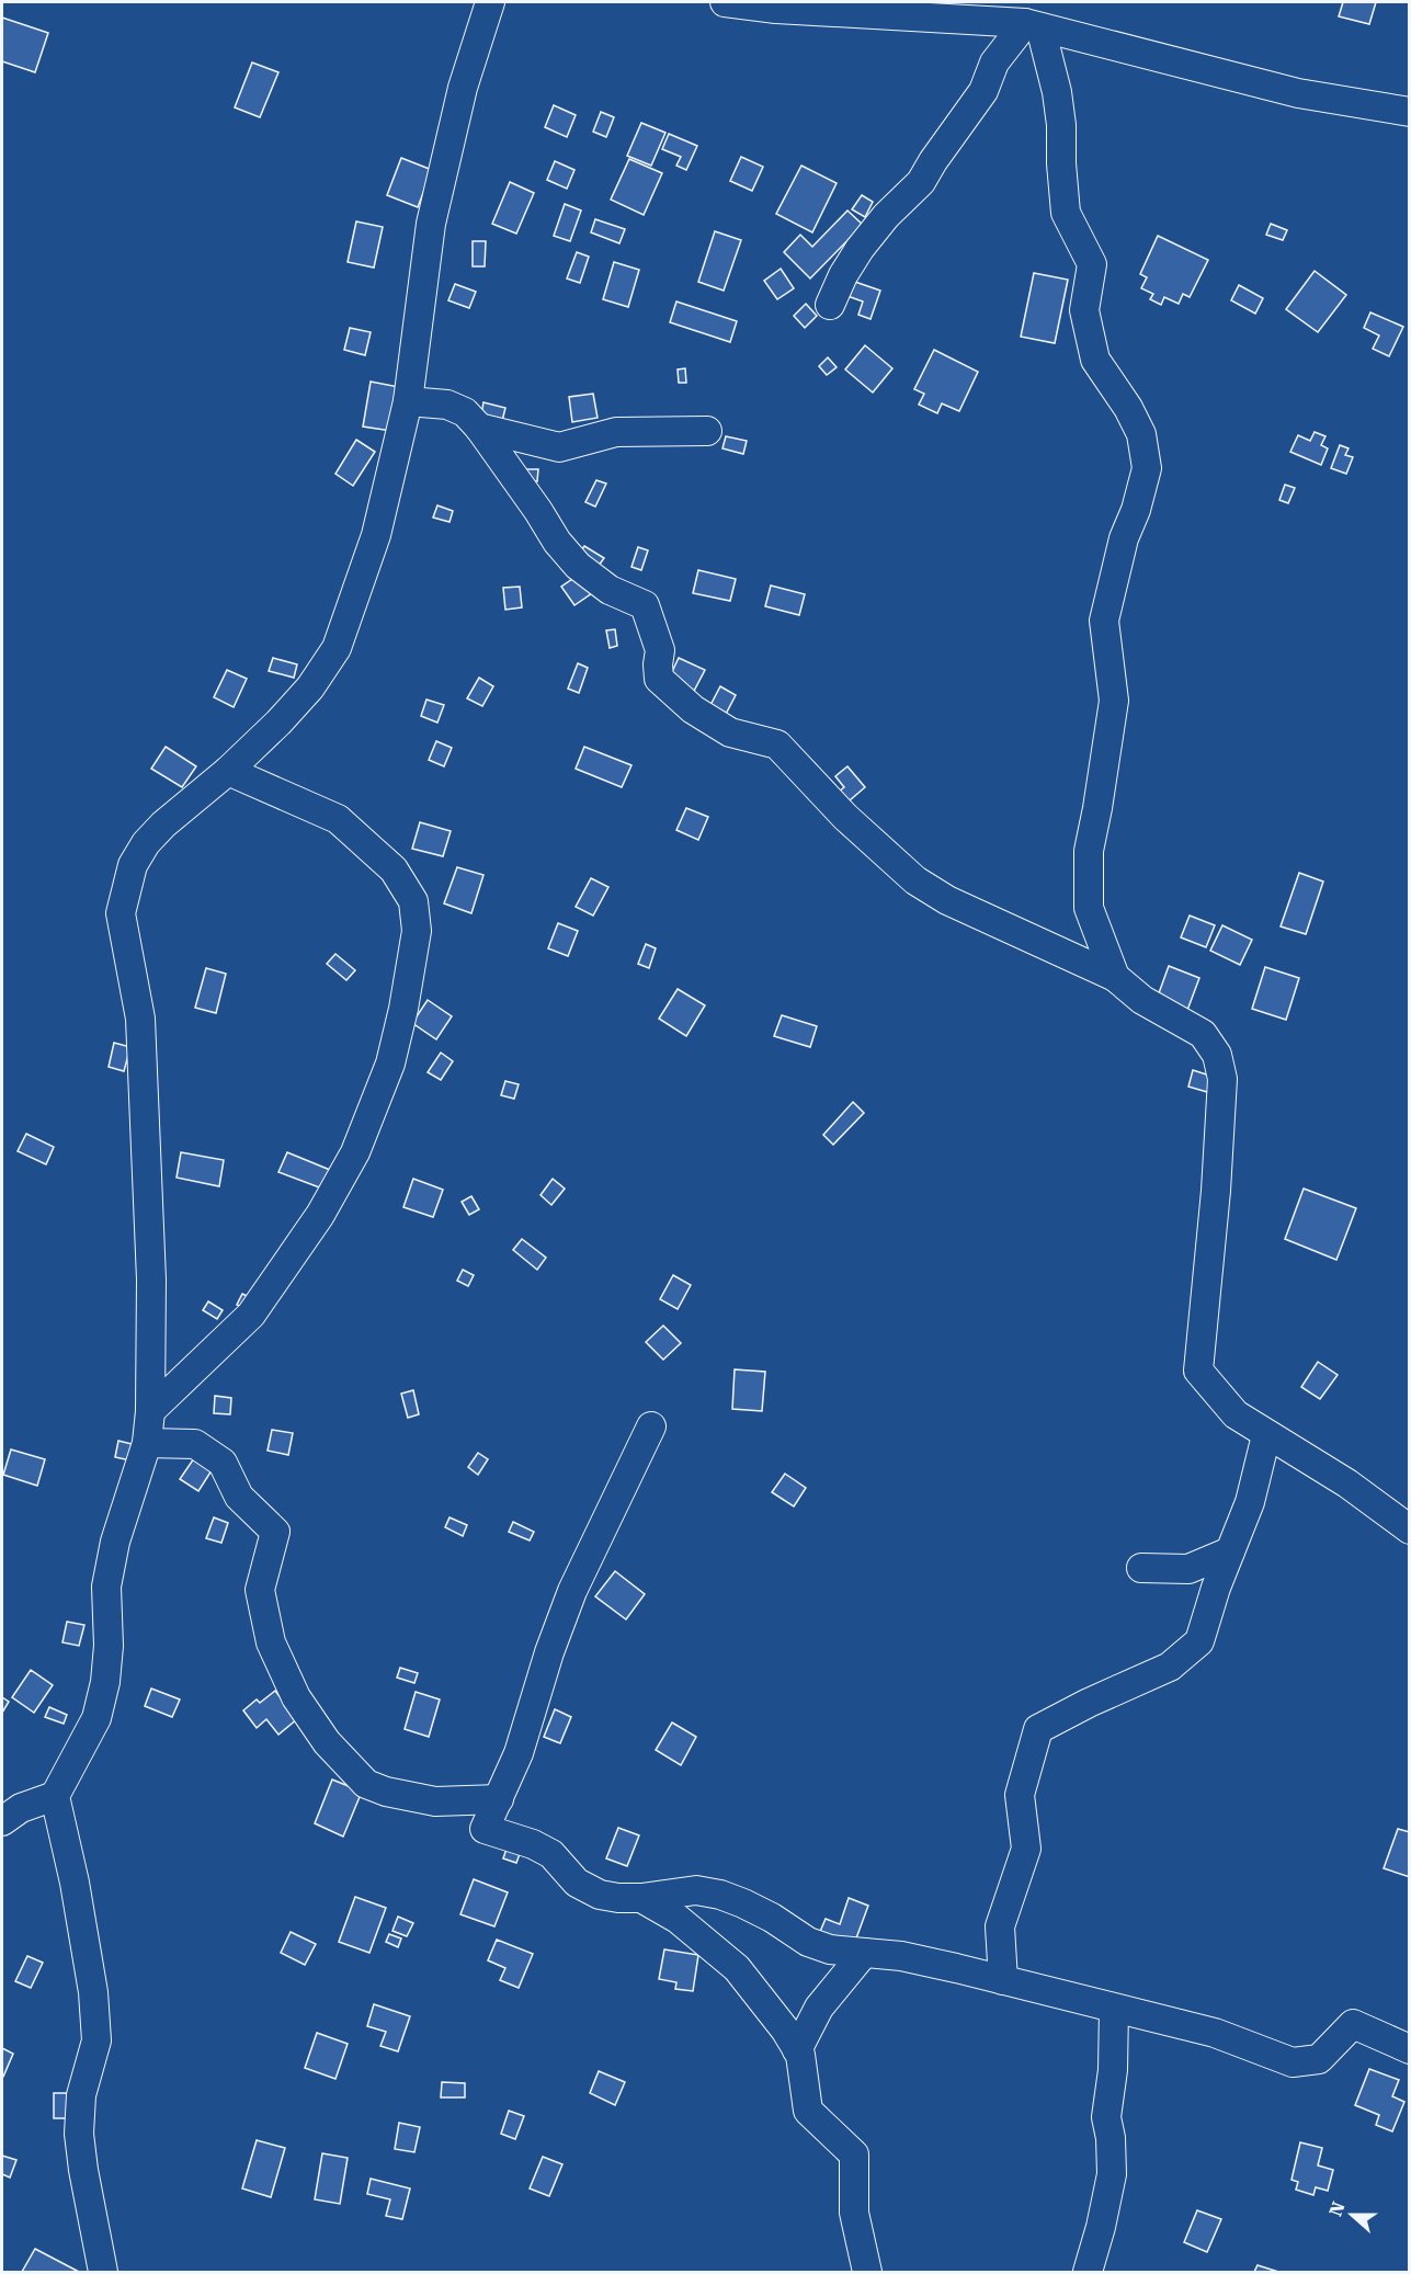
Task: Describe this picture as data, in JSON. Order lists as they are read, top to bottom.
{
  "north": "left"
}
